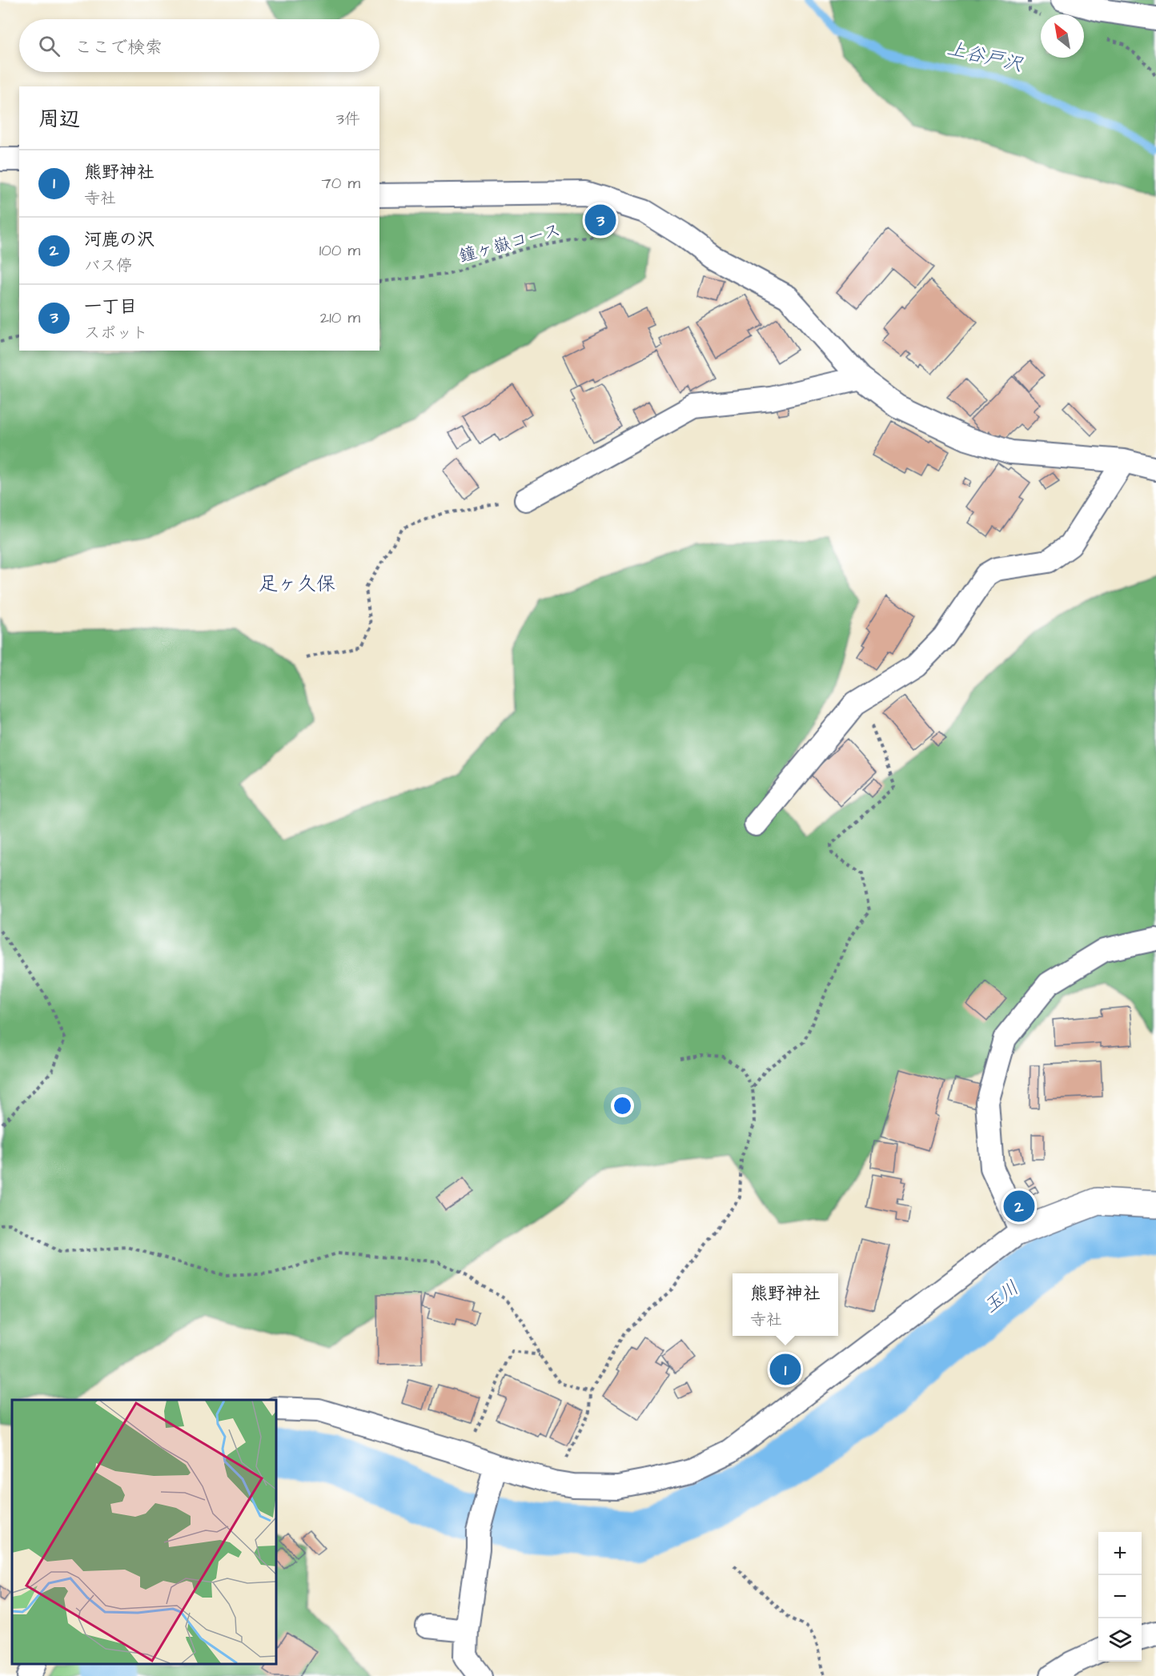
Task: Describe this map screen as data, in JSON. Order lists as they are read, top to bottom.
{
  "streets": {
    "path": ["鐘ヶ嶽コース"]
  },
  "districts": ["足ヶ久保"],
  "water": ["上谷戸沢", "玉川"],
  "north": "top left",
  "page": {
    "search": "ここで検索",
    "heading": ["周辺", "3件"],
    "list": [
      {
        "mark": "1",
        "name": "熊野神社",
        "note": "寺社",
        "value": "70 m"
      },
      {
        "mark": "2",
        "name": "河鹿の沢",
        "note": "バス停",
        "value": "100 m"
      },
      {
        "mark": "3",
        "name": "一丁目",
        "note": "スポット",
        "value": "210 m"
      }
    ],
    "pins": ["3", "2", "1"],
    "popup": ["熊野神社", "寺社"],
    "map_buttons": ["+", "−"]
  }
}
